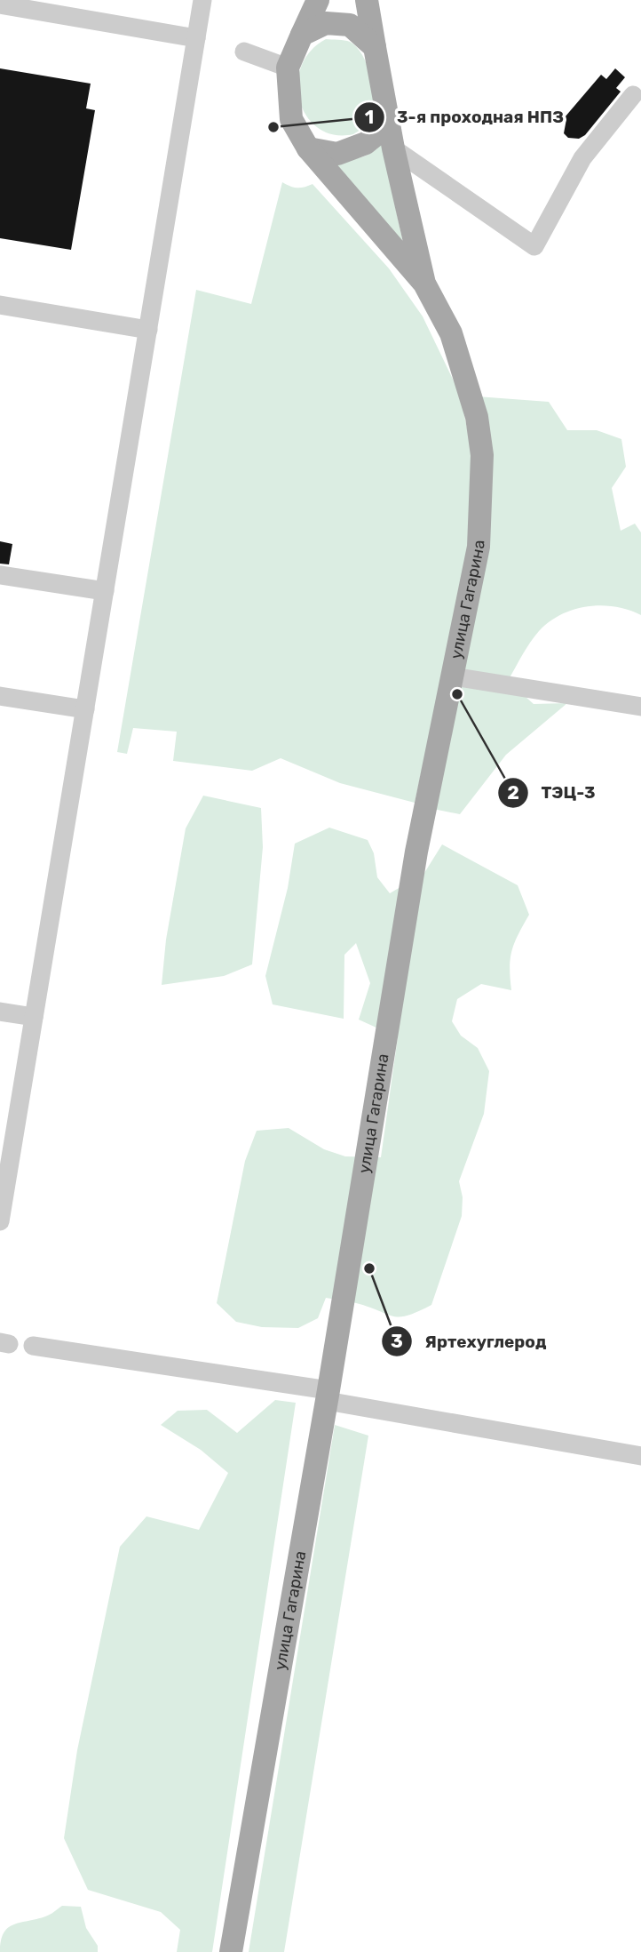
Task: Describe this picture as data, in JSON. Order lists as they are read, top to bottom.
{
  "streets": {
    "main road": ["улица Гагарина"]
  },
  "places": ["3-я проходная НПЗ", "ТЭЦ-3", "Яртехуглерод"]
}
